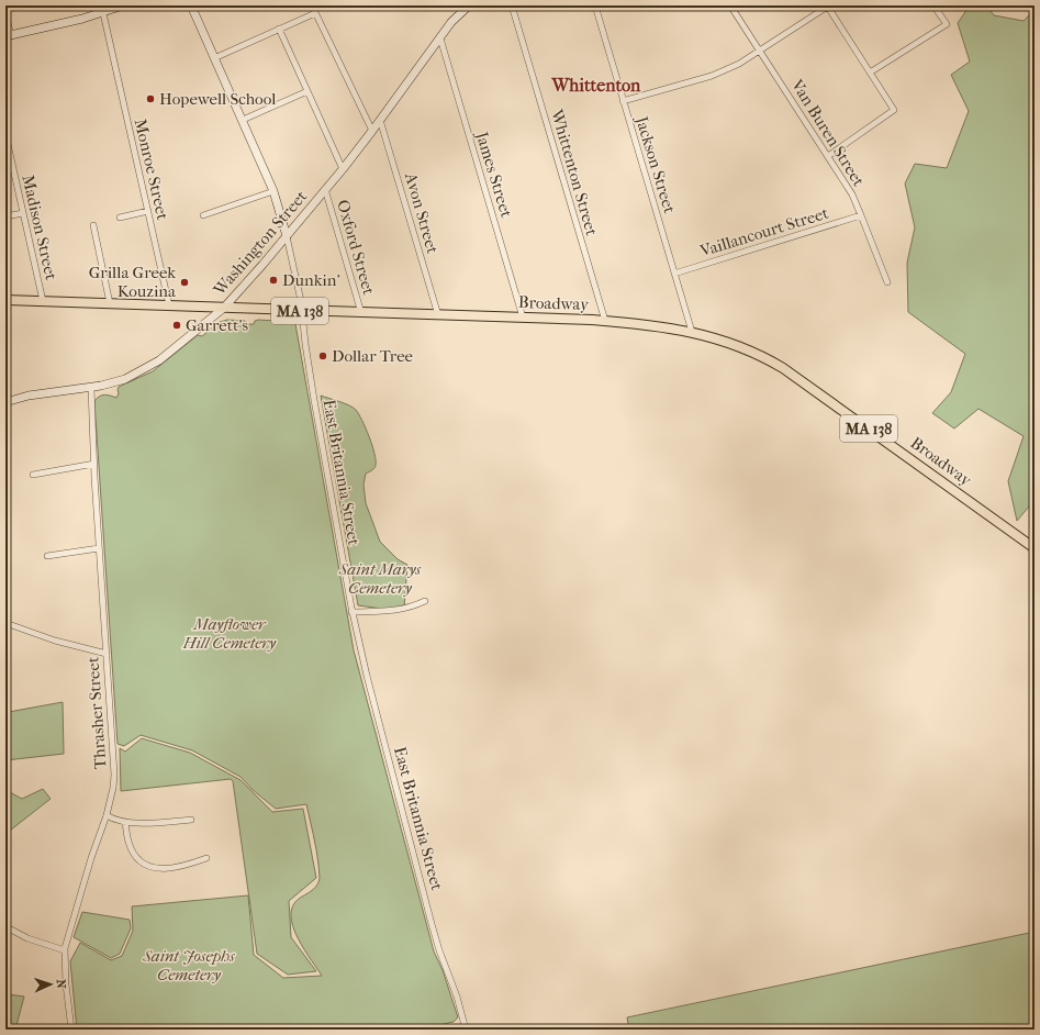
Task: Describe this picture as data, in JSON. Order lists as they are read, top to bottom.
{
  "streets": {
    "main road": ["Broadway", "MA 138"],
    "street": [
      "Van Buren Street",
      "Jackson Street",
      "Monroe Street",
      "Whittenton Street",
      "James Street",
      "Avon Street",
      "Madison Street",
      "Vaillancourt Street",
      "Washington Street",
      "Oxford Street",
      "East Britannia Street",
      "Thrasher Street"
    ]
  },
  "crossings": [
    ["Van Buren Street", "Vaillancourt Street"],
    ["Jackson Street", "Vaillancourt Street"],
    ["Jackson Street", "Broadway"],
    ["Monroe Street", "Broadway"],
    ["Whittenton Street", "Broadway"],
    ["James Street", "Washington Street"],
    ["James Street", "Broadway"],
    ["Avon Street", "Washington Street"],
    ["Avon Street", "Broadway"],
    ["Madison Street", "Broadway"],
    ["Washington Street", "Oxford Street"],
    ["Washington Street", "Broadway"],
    ["Washington Street", "East Britannia Street"],
    ["Washington Street", "Thrasher Street"],
    ["Oxford Street", "Broadway"],
    ["Broadway", "East Britannia Street"]
  ],
  "districts": ["Whittenton"],
  "parks": ["Saint Marys Cemetery", "Mayflower Hill Cemetery", "Saint Josephs Cemetery"],
  "places": [
    "Hopewell School",
    "Dunkin'",
    "Grilla Greek Kouzina",
    "Garrett's",
    "Dollar Tree"
  ],
  "north": "right"
}
